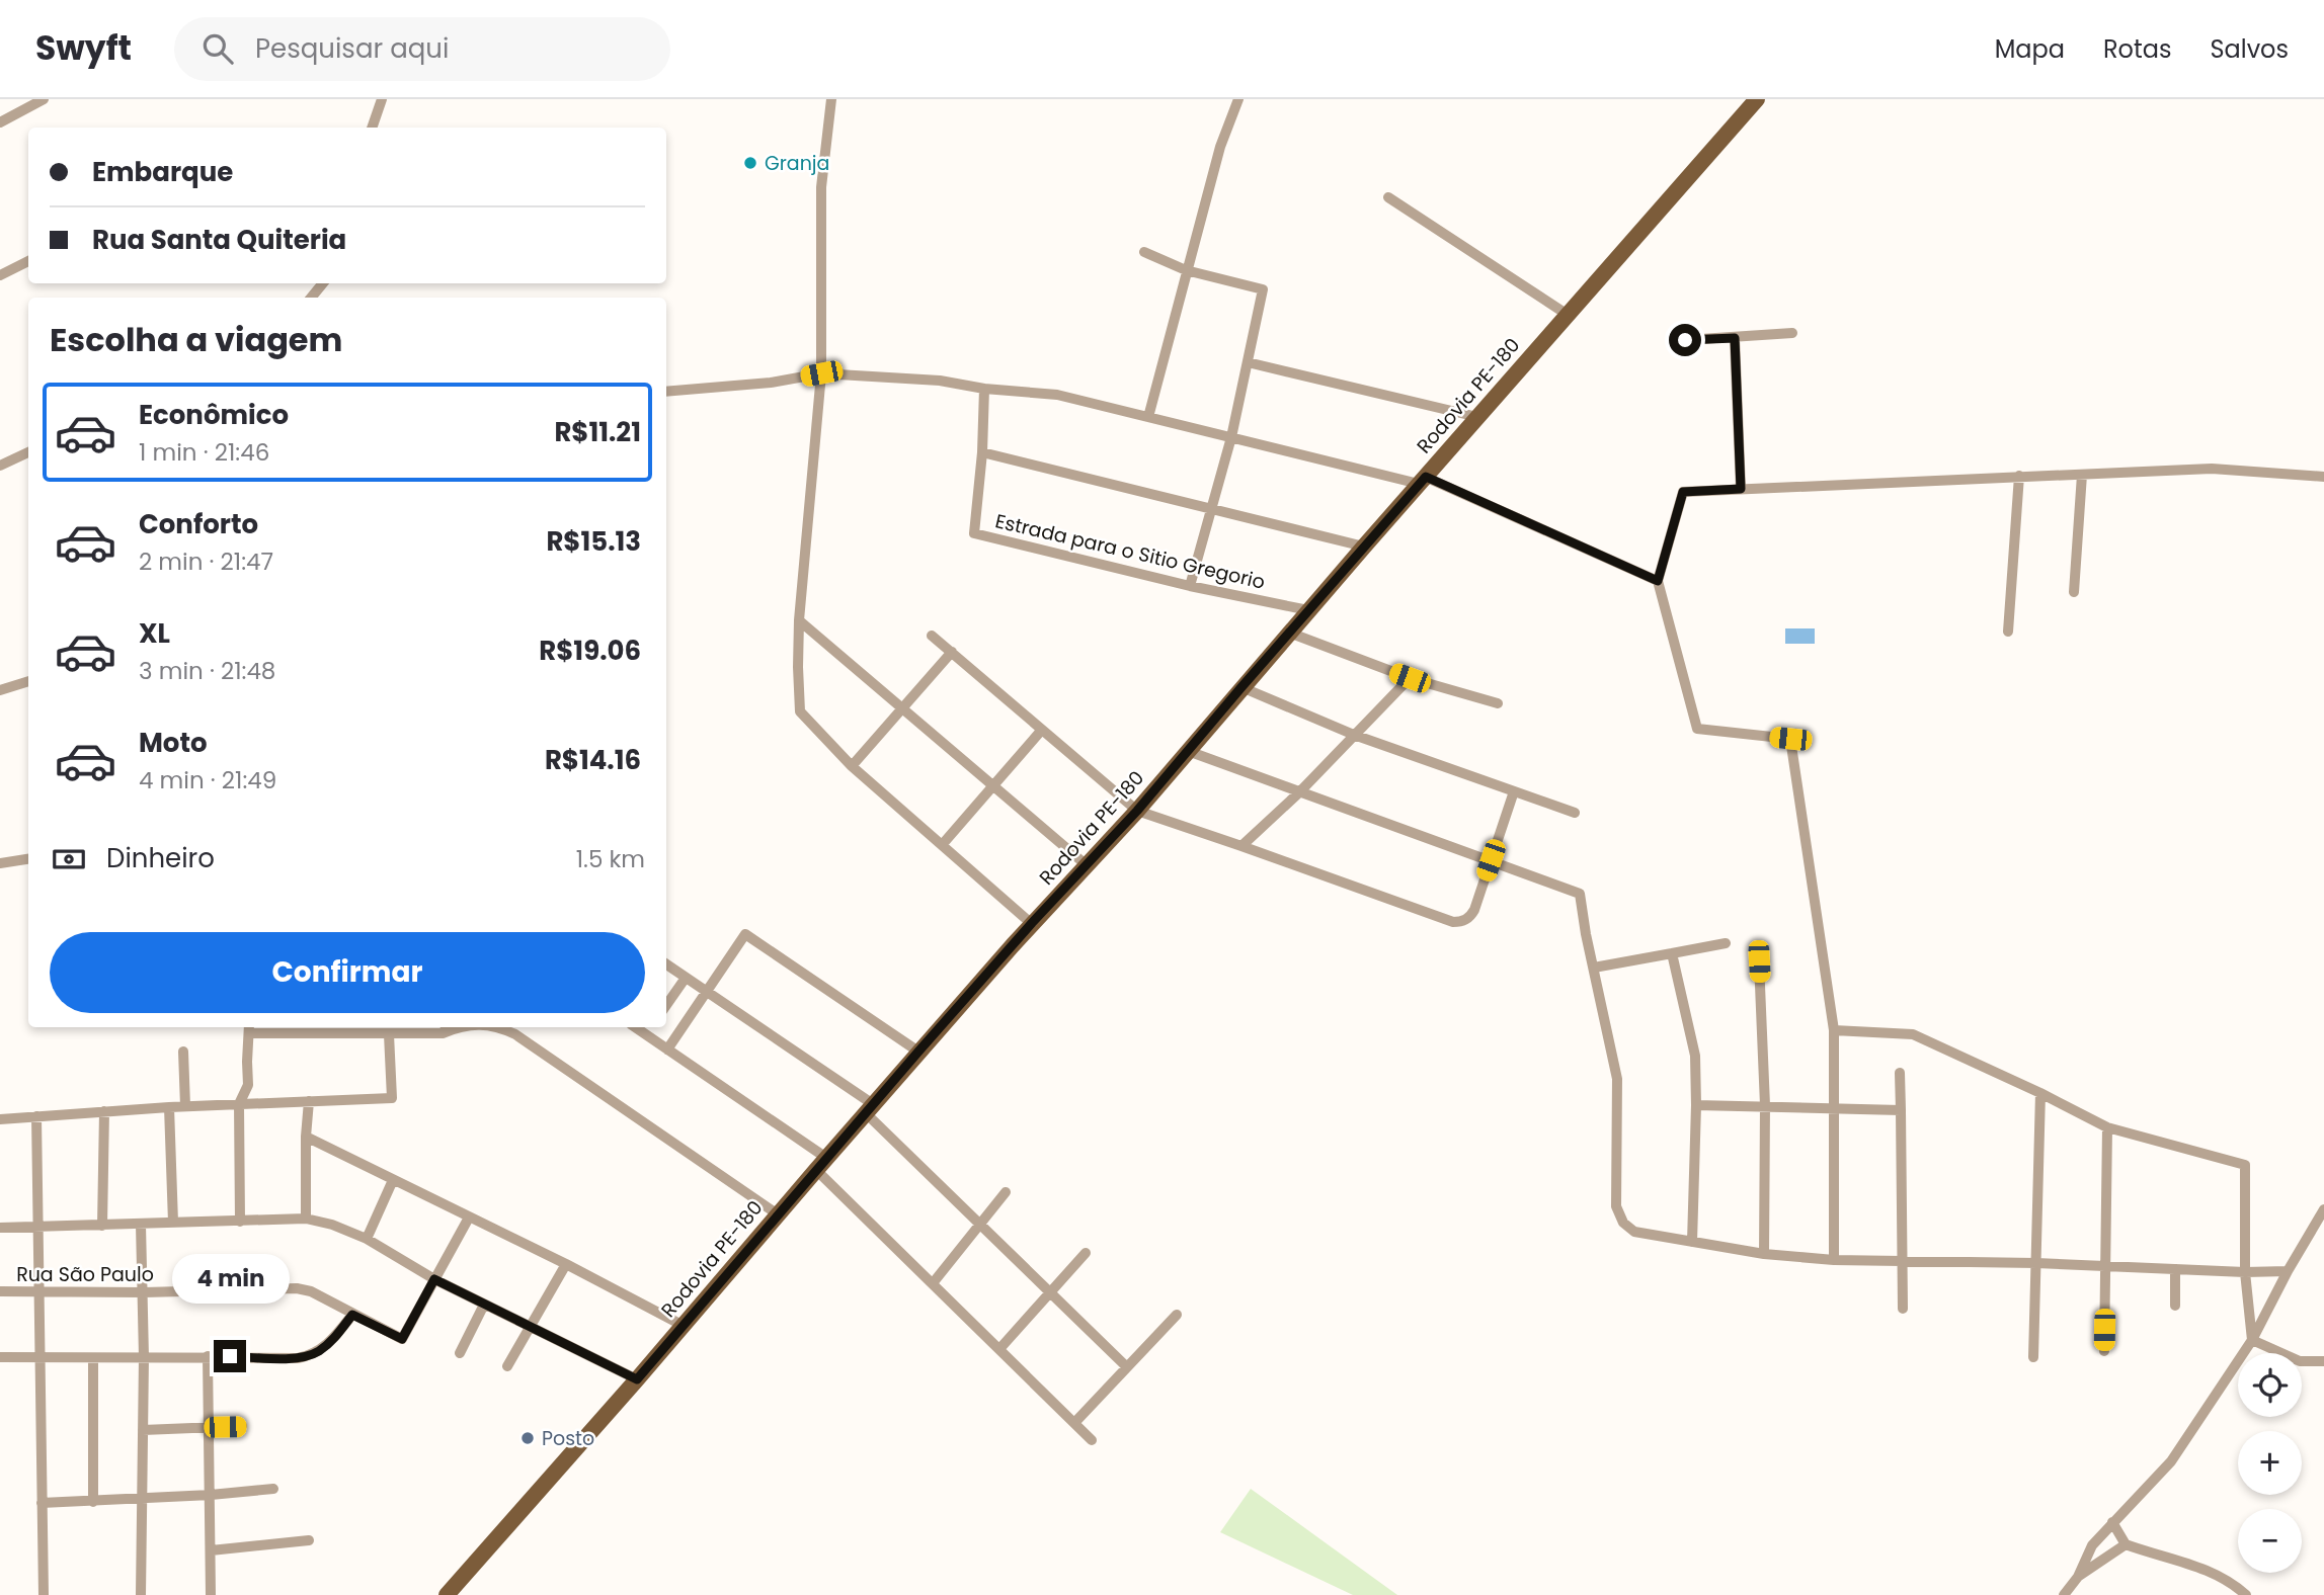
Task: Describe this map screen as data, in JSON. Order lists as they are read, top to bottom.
{
  "streets": {
    "main road": ["Rodovia PE-180"],
    "street": ["Estrada para o Sitio Gregorio", "Rua São Paulo"]
  },
  "crossings": [
    ["Rodovia PE-180", "Estrada para o Sitio Gregorio"]
  ],
  "places": ["Granja", "Posto"],
  "page": {
    "header": "Swyft",
    "search": "Pesquisar aqui",
    "nav": ["Mapa", "Rotas", "Salvos"],
    "banner": ["Embarque", "Rua Santa Quiteria"],
    "heading": "Escolha a viagem",
    "list": [
      {
        "name": "Econômico",
        "note": "1 min · 21:46",
        "value": "R$11.21"
      },
      {
        "name": "Conforto",
        "note": "2 min · 21:47",
        "value": "R$15.13"
      },
      {
        "name": "XL",
        "note": "3 min · 21:48",
        "value": "R$19.06"
      },
      {
        "name": "Moto",
        "note": "4 min · 21:49",
        "value": "R$14.16"
      }
    ],
    "pay": ["Dinheiro", "1.5 km"],
    "buttons": "Confirmar",
    "bubble": "4 min",
    "map_buttons": ["+", "−"]
  }
}
